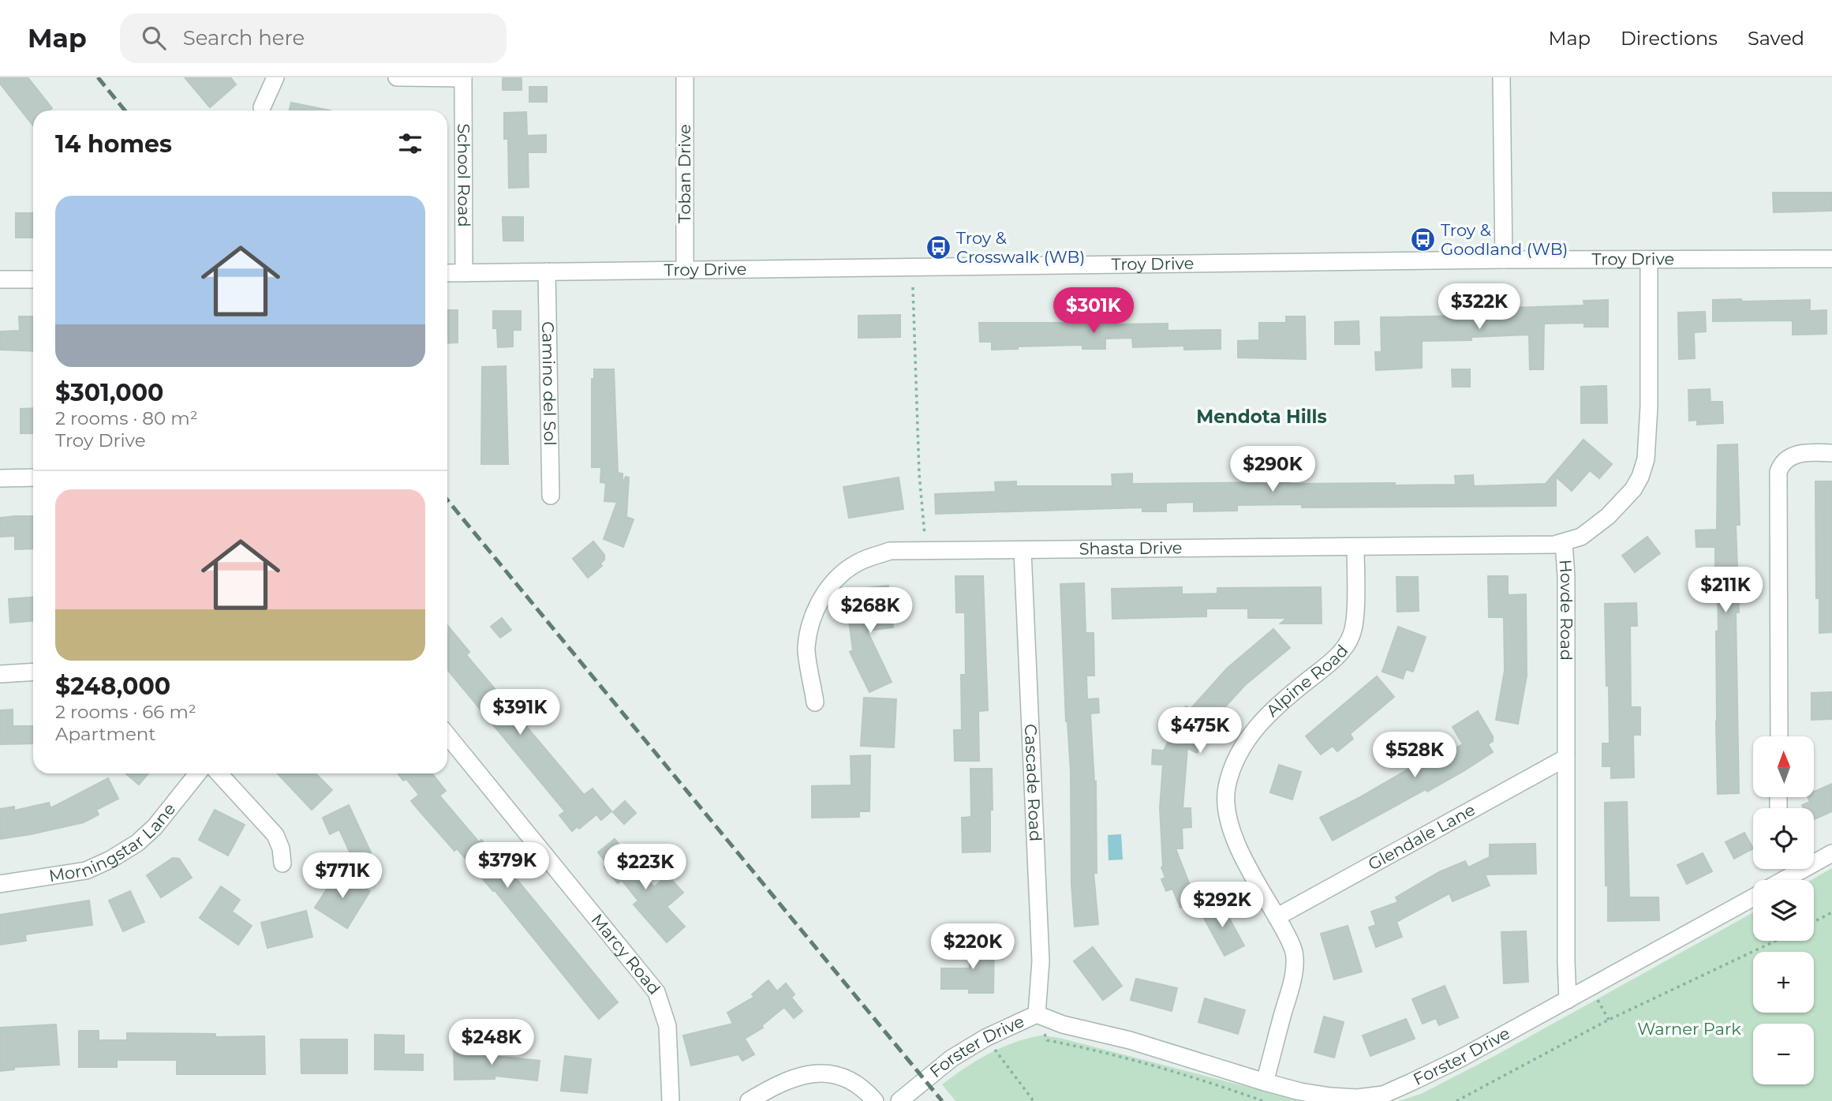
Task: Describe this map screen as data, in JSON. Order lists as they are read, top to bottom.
{
  "streets": {
    "street": [
      "Toban Drive",
      "School Road",
      "Troy Drive",
      "Camino del Sol",
      "Shasta Drive",
      "Hovde Road",
      "Alpine Road",
      "Cascade Road",
      "Morningstar Lane",
      "Glendale Lane",
      "Marcy Road",
      "Forster Drive"
    ]
  },
  "crossings": [
    ["Toban Drive", "Troy Drive"],
    ["School Road", "Troy Drive"],
    ["Troy Drive", "Camino del Sol"],
    ["Troy Drive", "Hovde Road"],
    ["Shasta Drive", "Hovde Road"],
    ["Shasta Drive", "Alpine Road"],
    ["Shasta Drive", "Cascade Road"],
    ["Hovde Road", "Glendale Lane"],
    ["Hovde Road", "Forster Drive"],
    ["Alpine Road", "Glendale Lane"],
    ["Alpine Road", "Forster Drive"],
    ["Cascade Road", "Forster Drive"]
  ],
  "districts": ["Mendota Hills"],
  "parks": ["Warner Park"],
  "places": {
    "bus stop": ["Troy & Goodland (WB)", "Troy & Crosswalk (WB)"]
  },
  "north": "top",
  "page": {
    "header": "Map",
    "search": "Search here",
    "nav": ["Map", "Directions", "Saved"],
    "heading": "14 homes",
    "list": [
      {
        "name": "$301,000",
        "note": "2 rooms · 80 m² · Troy Drive"
      },
      {
        "name": "$248,000",
        "note": "2 rooms · 66 m² · Apartment"
      }
    ],
    "price": [
      "$322K",
      "$301K",
      "$290K",
      "$211K",
      "$268K",
      "$391K",
      "$475K",
      "$528K",
      "$379K",
      "$223K",
      "$771K",
      "$292K",
      "$220K",
      "$248K"
    ],
    "map_buttons": ["+", "−"]
  }
}
